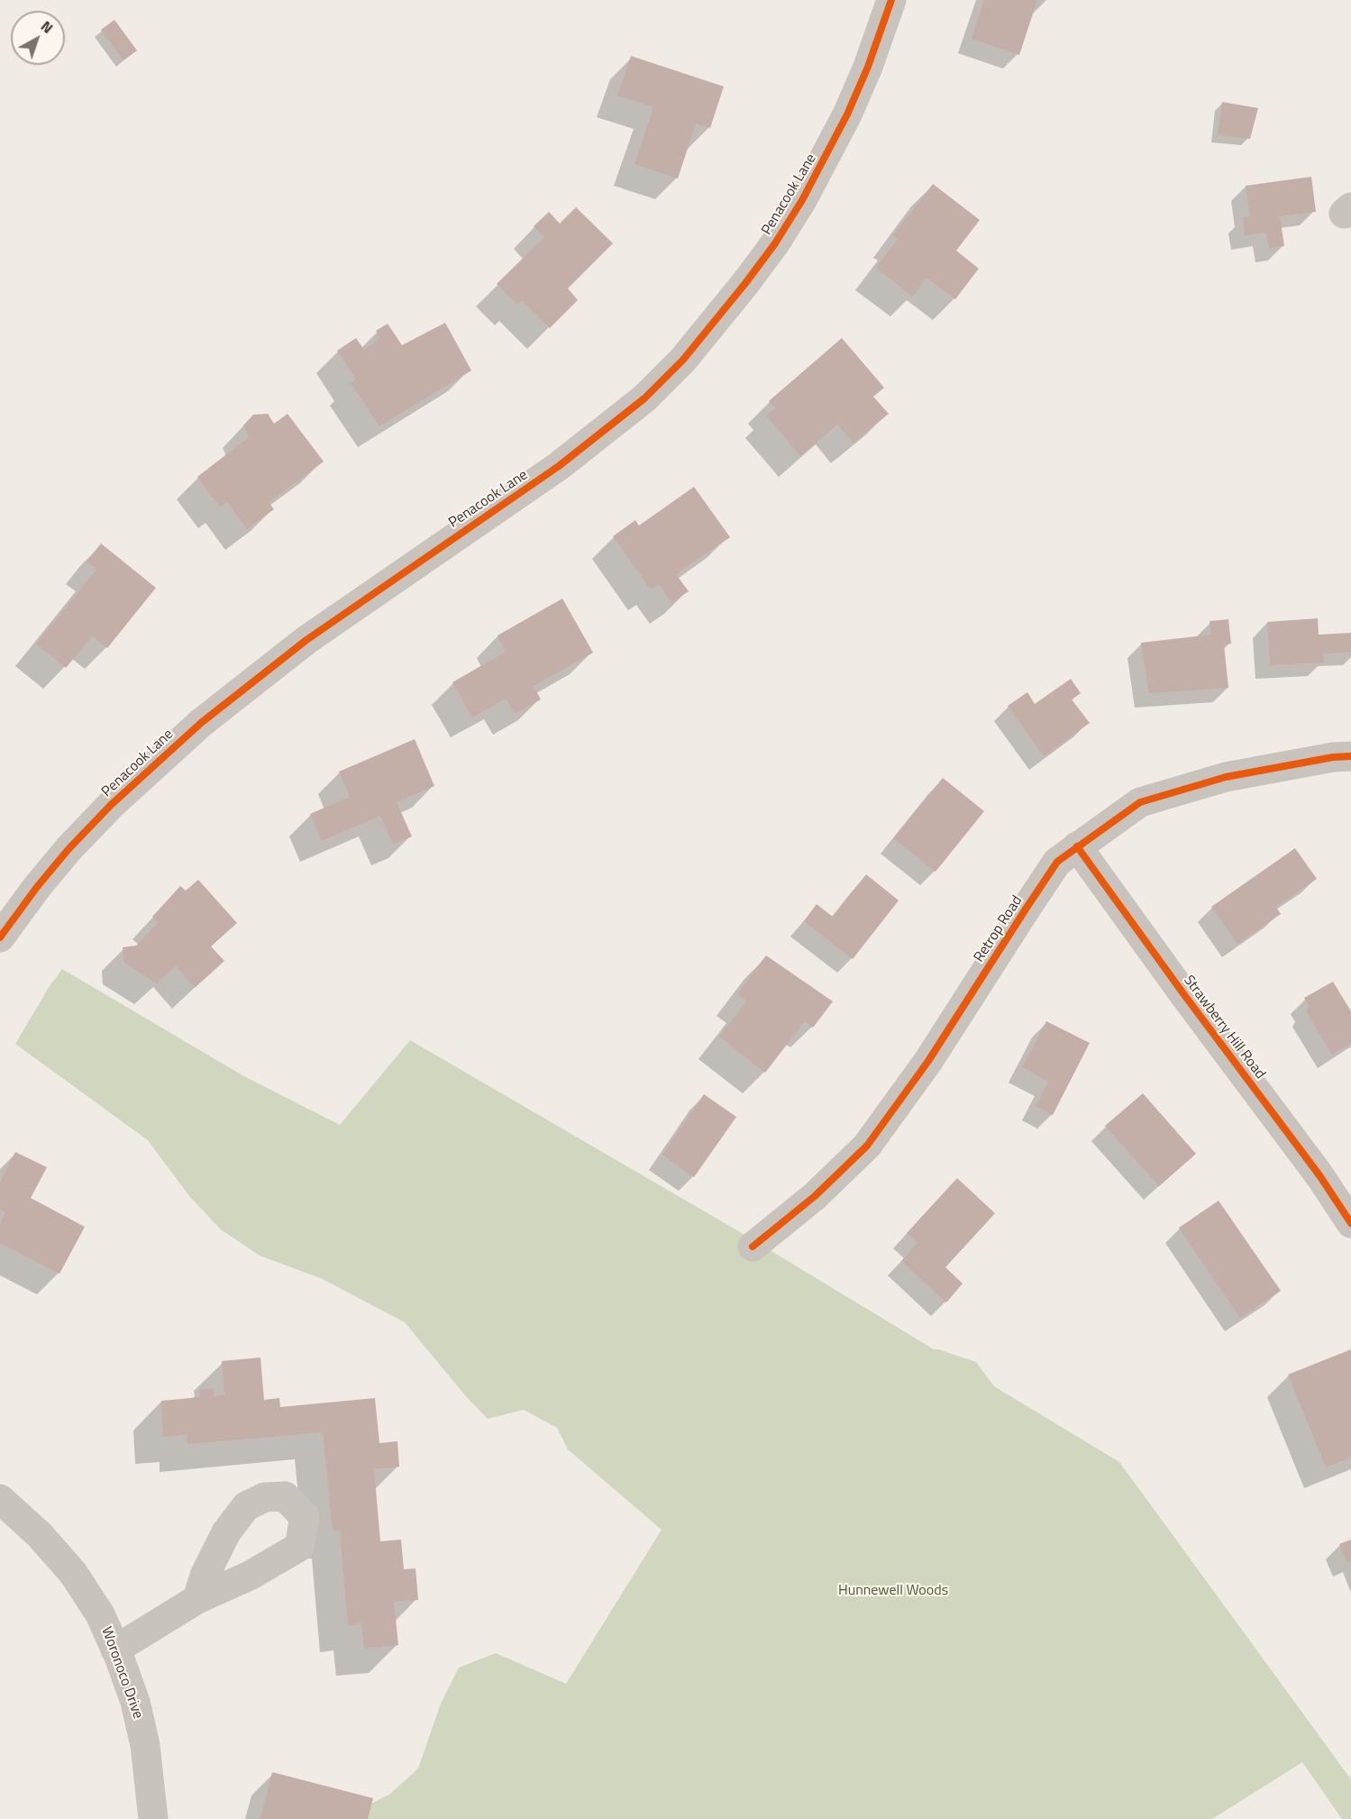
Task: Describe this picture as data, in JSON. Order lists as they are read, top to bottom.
{
  "streets": {
    "street": [
      "Penacook Lane",
      "Retrop Road",
      "Strawberry Hill Road",
      "Woronoco Drive"
    ]
  },
  "crossings": [
    ["Retrop Road", "Strawberry Hill Road"]
  ],
  "parks": ["Hunnewell Woods"],
  "north": "top right"
}
